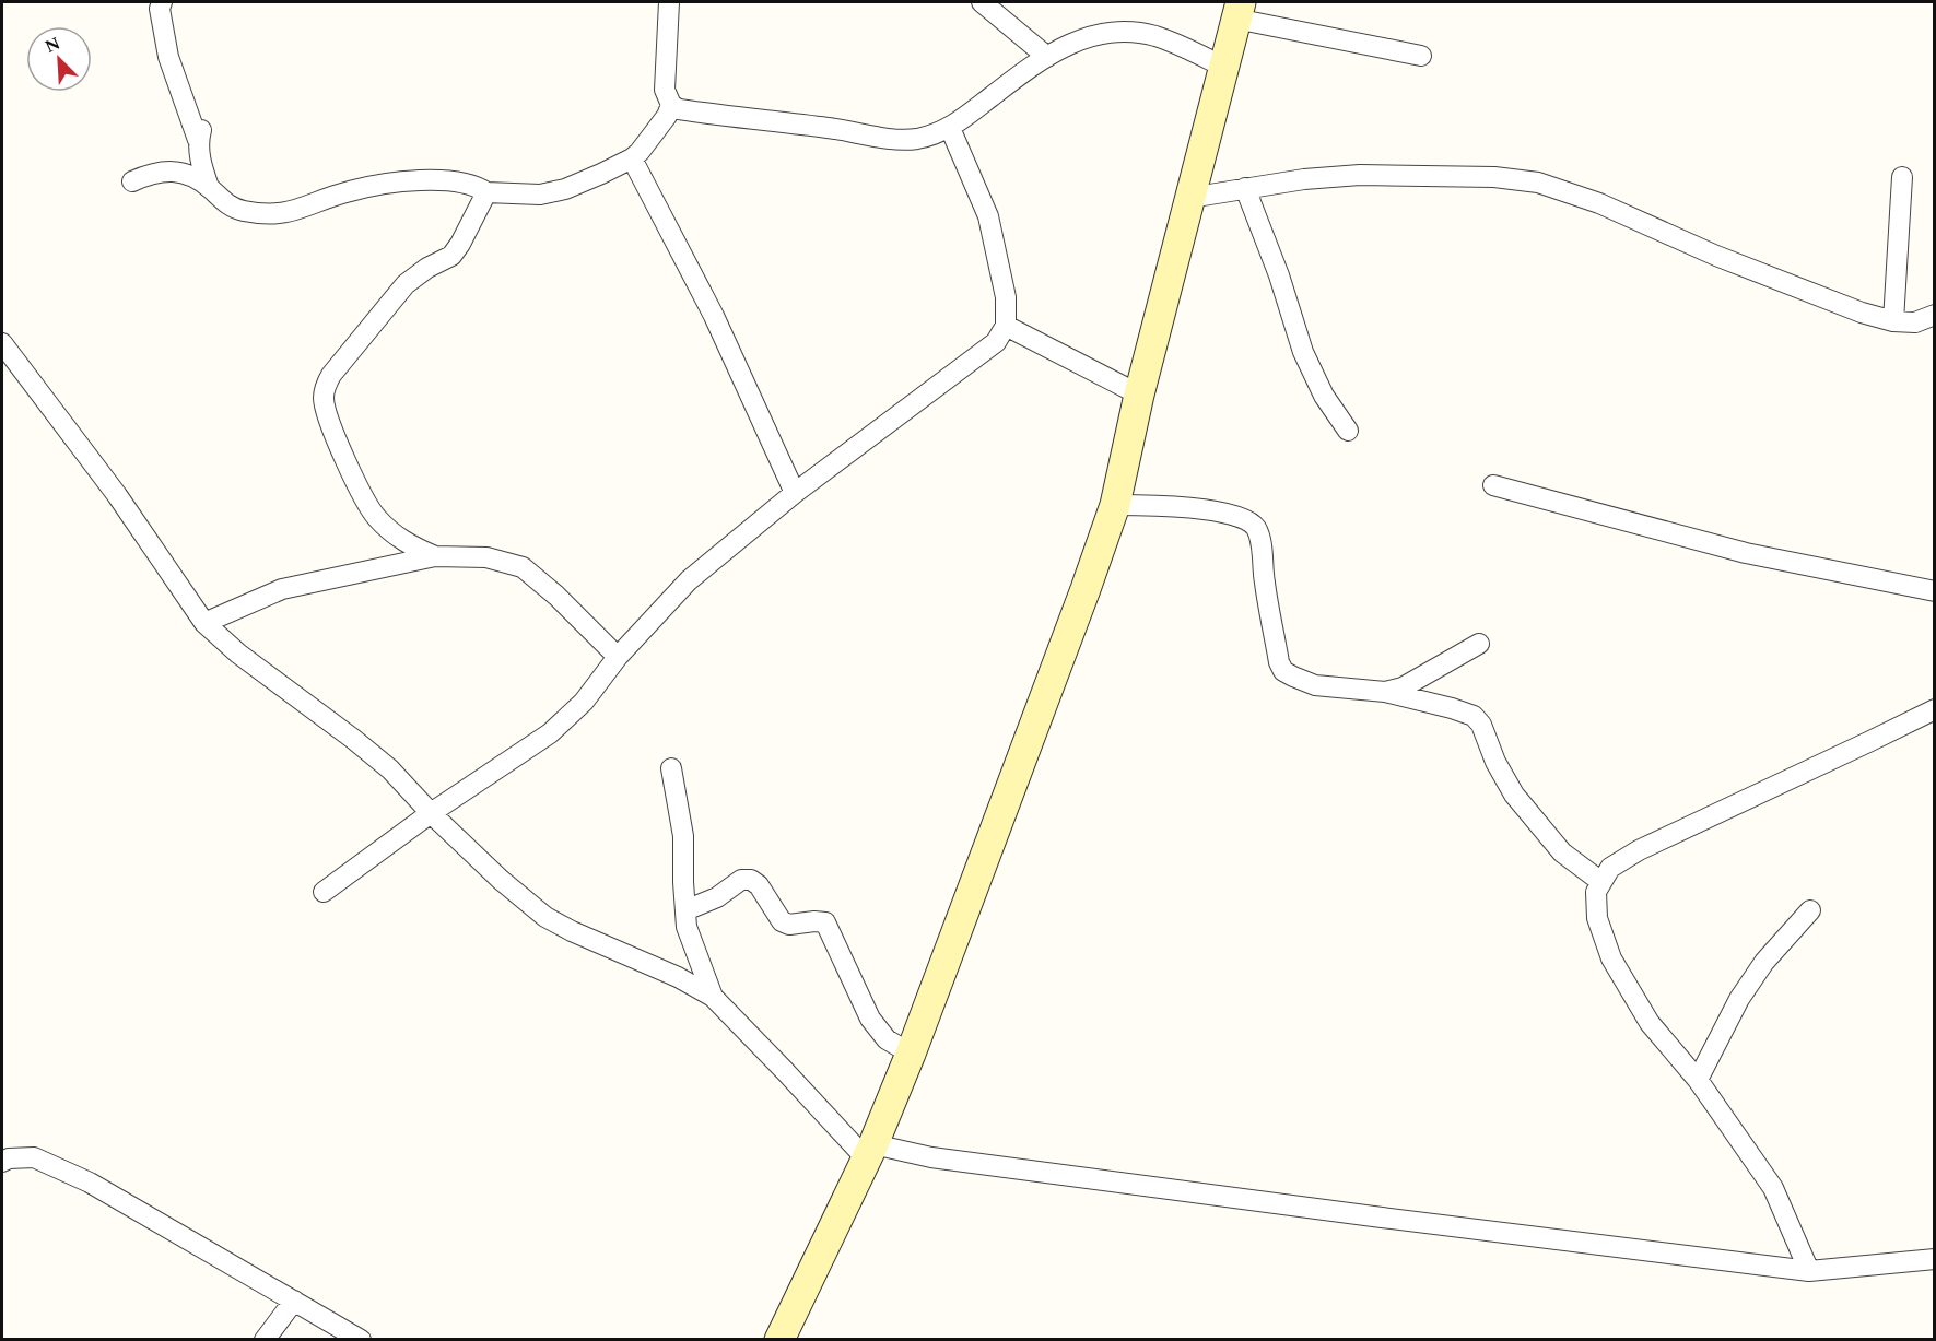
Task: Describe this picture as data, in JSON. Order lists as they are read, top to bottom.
{
  "north": "top left"
}
